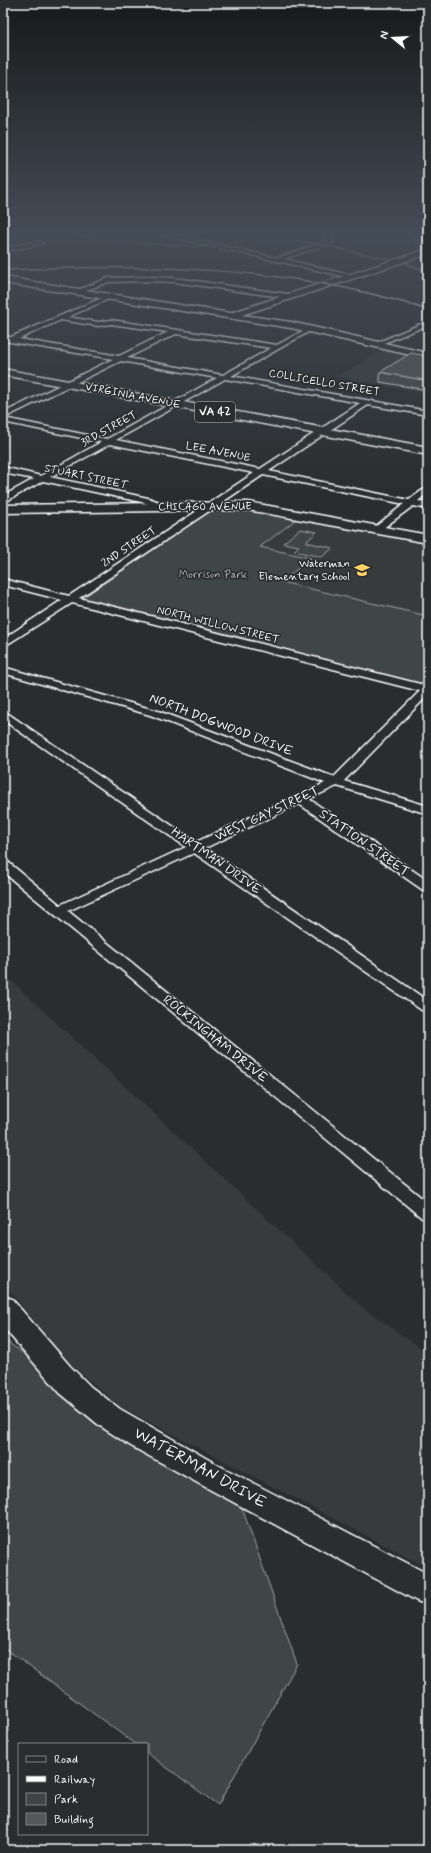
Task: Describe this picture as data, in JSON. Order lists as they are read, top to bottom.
{
  "streets": {
    "main road": ["VIRGINIA AVENUE", "VA 42"],
    "street": [
      "COLLICELLO STREET",
      "3RD STREET",
      "LEE AVENUE",
      "STUART STREET",
      "CHICAGO AVENUE",
      "2ND STREET",
      "NORTH WILLOW STREET",
      "NORTH DOGWOOD DRIVE",
      "WEST GAY STREET",
      "STATTON STREET",
      "HARTMAN DRIVE",
      "ROCKINGHAM DRIVE",
      "WATERMAN DRIVE"
    ]
  },
  "crossings": [
    ["COLLICELLO STREET", "3RD STREET"],
    ["COLLICELLO STREET", "2ND STREET"],
    ["VIRGINIA AVENUE", "3RD STREET"],
    ["VIRGINIA AVENUE", "2ND STREET"],
    ["3RD STREET", "LEE AVENUE"],
    ["3RD STREET", "STUART STREET"],
    ["LEE AVENUE", "2ND STREET"],
    ["STUART STREET", "CHICAGO AVENUE"],
    ["CHICAGO AVENUE", "2ND STREET"],
    ["2ND STREET", "NORTH WILLOW STREET"],
    ["NORTH WILLOW STREET", "WEST GAY STREET"],
    ["NORTH DOGWOOD DRIVE", "WEST GAY STREET"],
    ["WEST GAY STREET", "STATTON STREET"],
    ["WEST GAY STREET", "HARTMAN DRIVE"],
    ["WEST GAY STREET", "ROCKINGHAM DRIVE"]
  ],
  "parks": ["Morrison Park"],
  "places": {
    "school or university": ["Waterman Elementary School"]
  },
  "legend": [
    "Road",
    "Railway",
    "Park",
    "Building"
  ],
  "north": "left"
}
